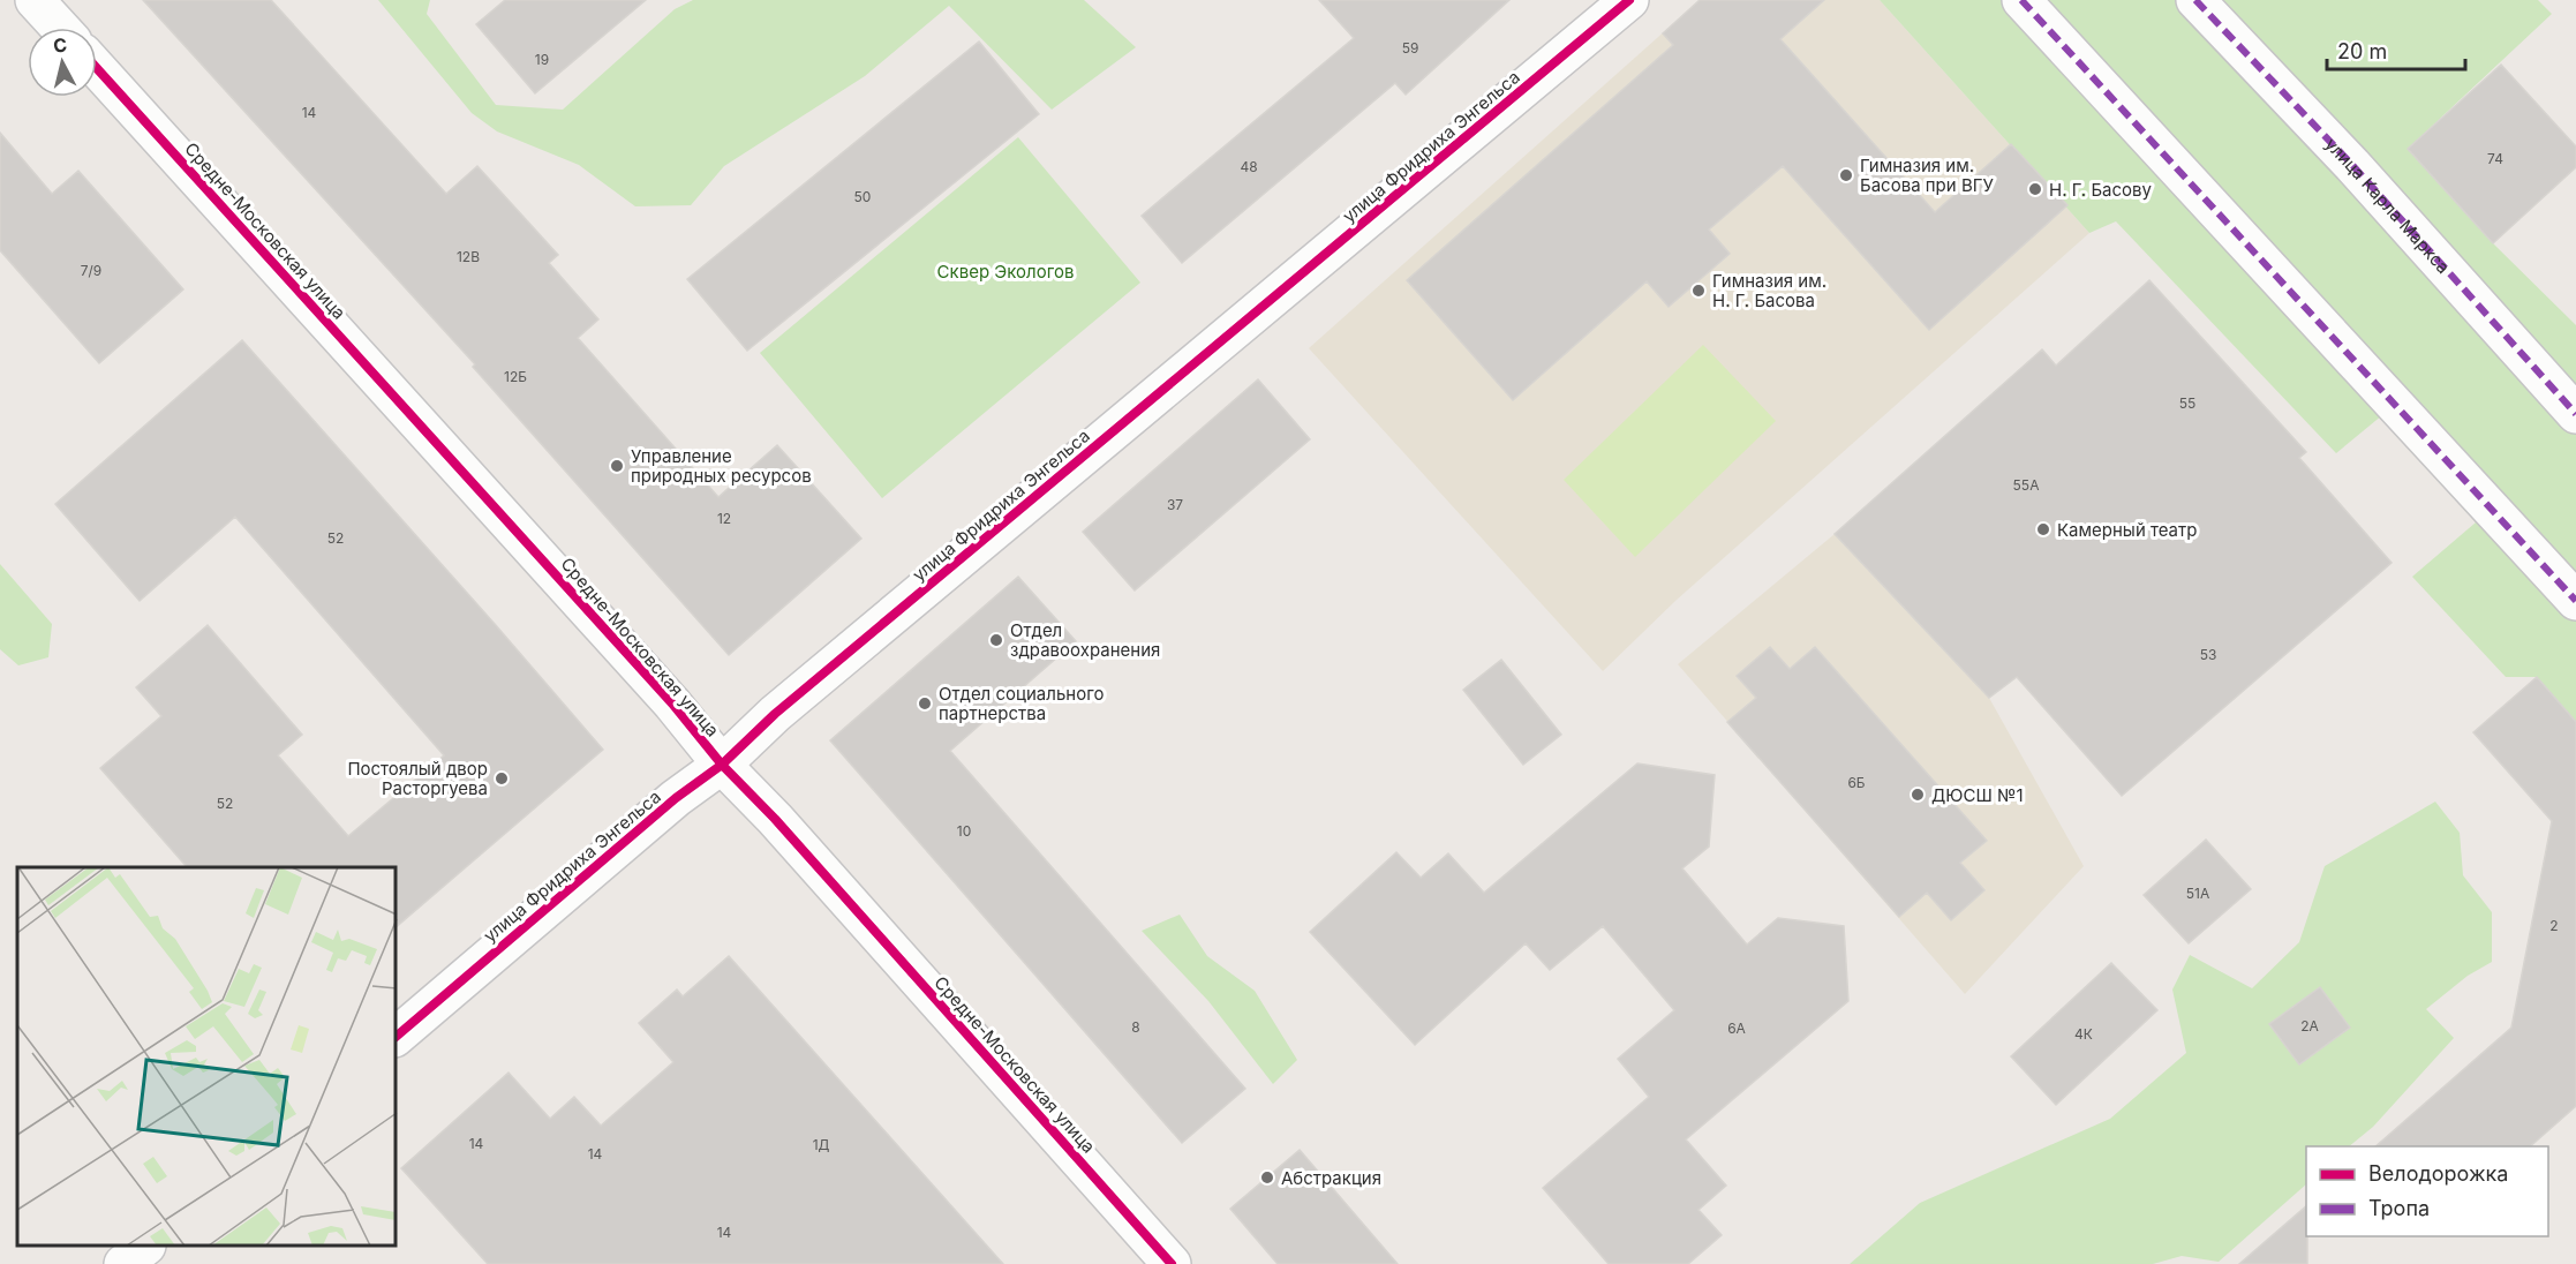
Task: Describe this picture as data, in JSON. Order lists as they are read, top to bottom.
{
  "streets": {
    "street": ["улица Фридриха Энгельса", "улица Карла Маркса", "Средне-Московская улица"]
  },
  "crossings": [
    ["улица Фридриха Энгельса", "Средне-Московская улица"]
  ],
  "parks": ["Сквер Экологов"],
  "places": [
    "Гимназия им. Басова при ВГУ",
    "Н. Г. Басову",
    "Гимназия им. Н. Г. Басова",
    "Управление природных ресурсов",
    "Камерный театр",
    "Отдел здравоохранения",
    "Отдел социального партнерства",
    "Постоялый двор Расторгуева",
    "ДЮСШ №1",
    "Абстракция"
  ],
  "house_numbers": [
    "59",
    "19",
    "14",
    "74",
    "48",
    "50",
    "12В",
    "7/9",
    "12Б",
    "55",
    "55А",
    "37",
    "12",
    "52",
    "53",
    "6Б",
    "52",
    "10",
    "51А",
    "2",
    "2А",
    "8",
    "6А",
    "4К",
    "14",
    "1Д",
    "14",
    "14"
  ],
  "legend": ["Велодорожка", "Тропа"],
  "scale_bar": "20 m",
  "north": "top"
}
